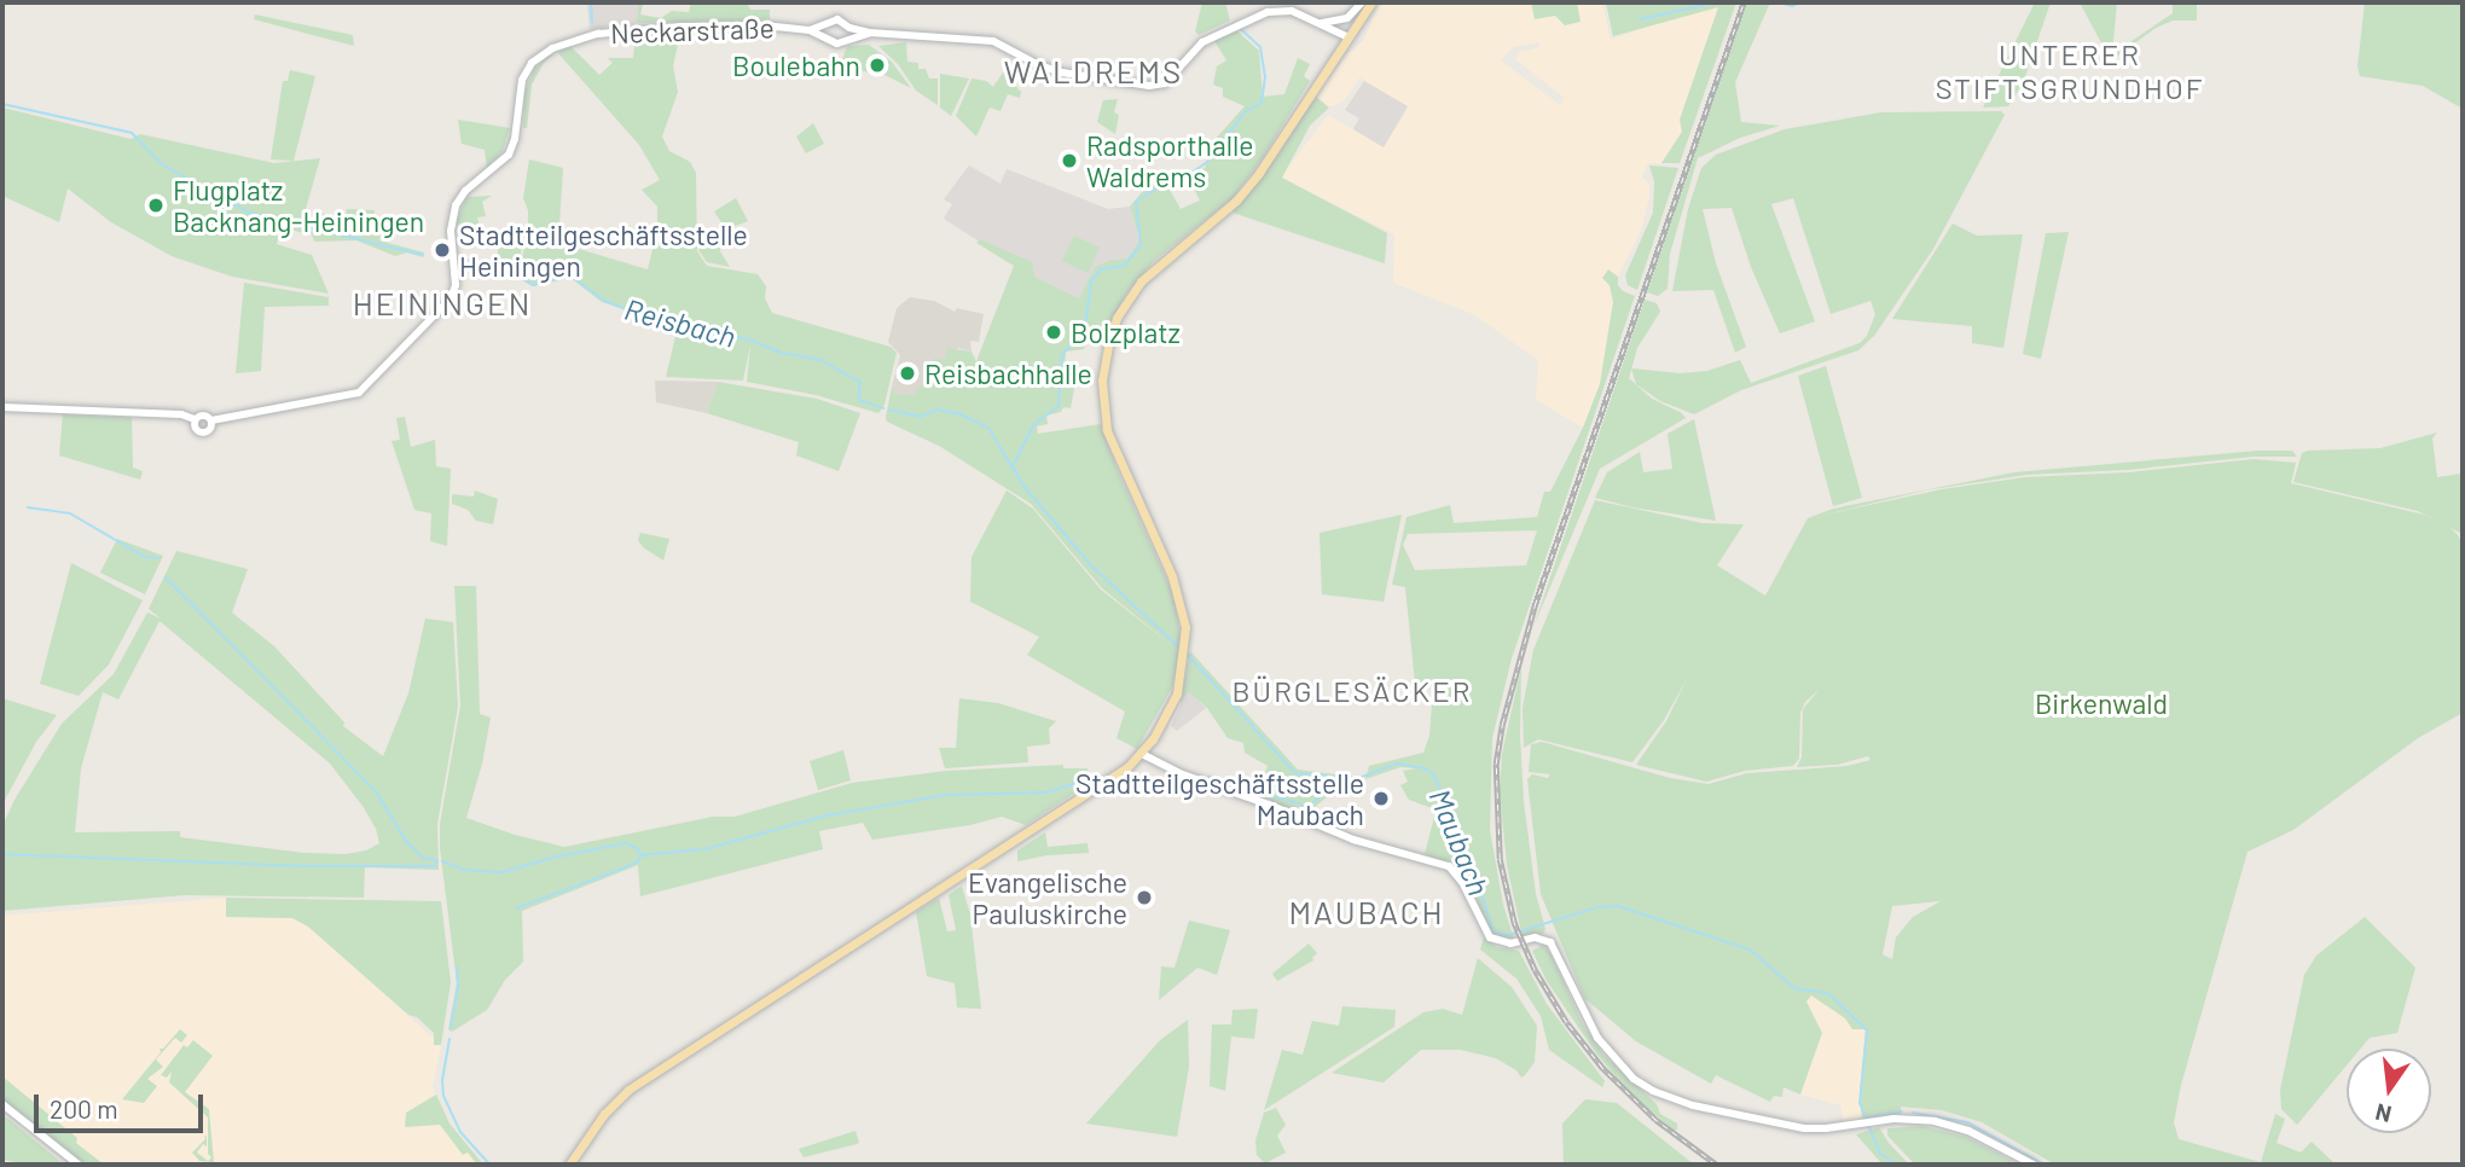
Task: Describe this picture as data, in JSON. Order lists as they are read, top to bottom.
{
  "streets": {
    "street": ["Neckarstraße"]
  },
  "districts": [
    "UNTERER STIFTSGRUNDHOF",
    "WALDREMS",
    "HEININGEN",
    "BÜRGLESÄCKER",
    "MAUBACH"
  ],
  "water": ["Reisbach", "Maubach"],
  "parks": ["Birkenwald"],
  "places": [
    "Boulebahn",
    "Radsporthalle Waldrems",
    "Flugplatz Backnang-Heiningen",
    "Stadtteilgeschäftsstelle Heiningen",
    "Bolzplatz",
    "Reisbachhalle",
    "Stadtteilgeschäftsstelle Maubach",
    "Evangelische Pauluskirche"
  ],
  "scale_bar": "200 m",
  "north": "bottom"
}
